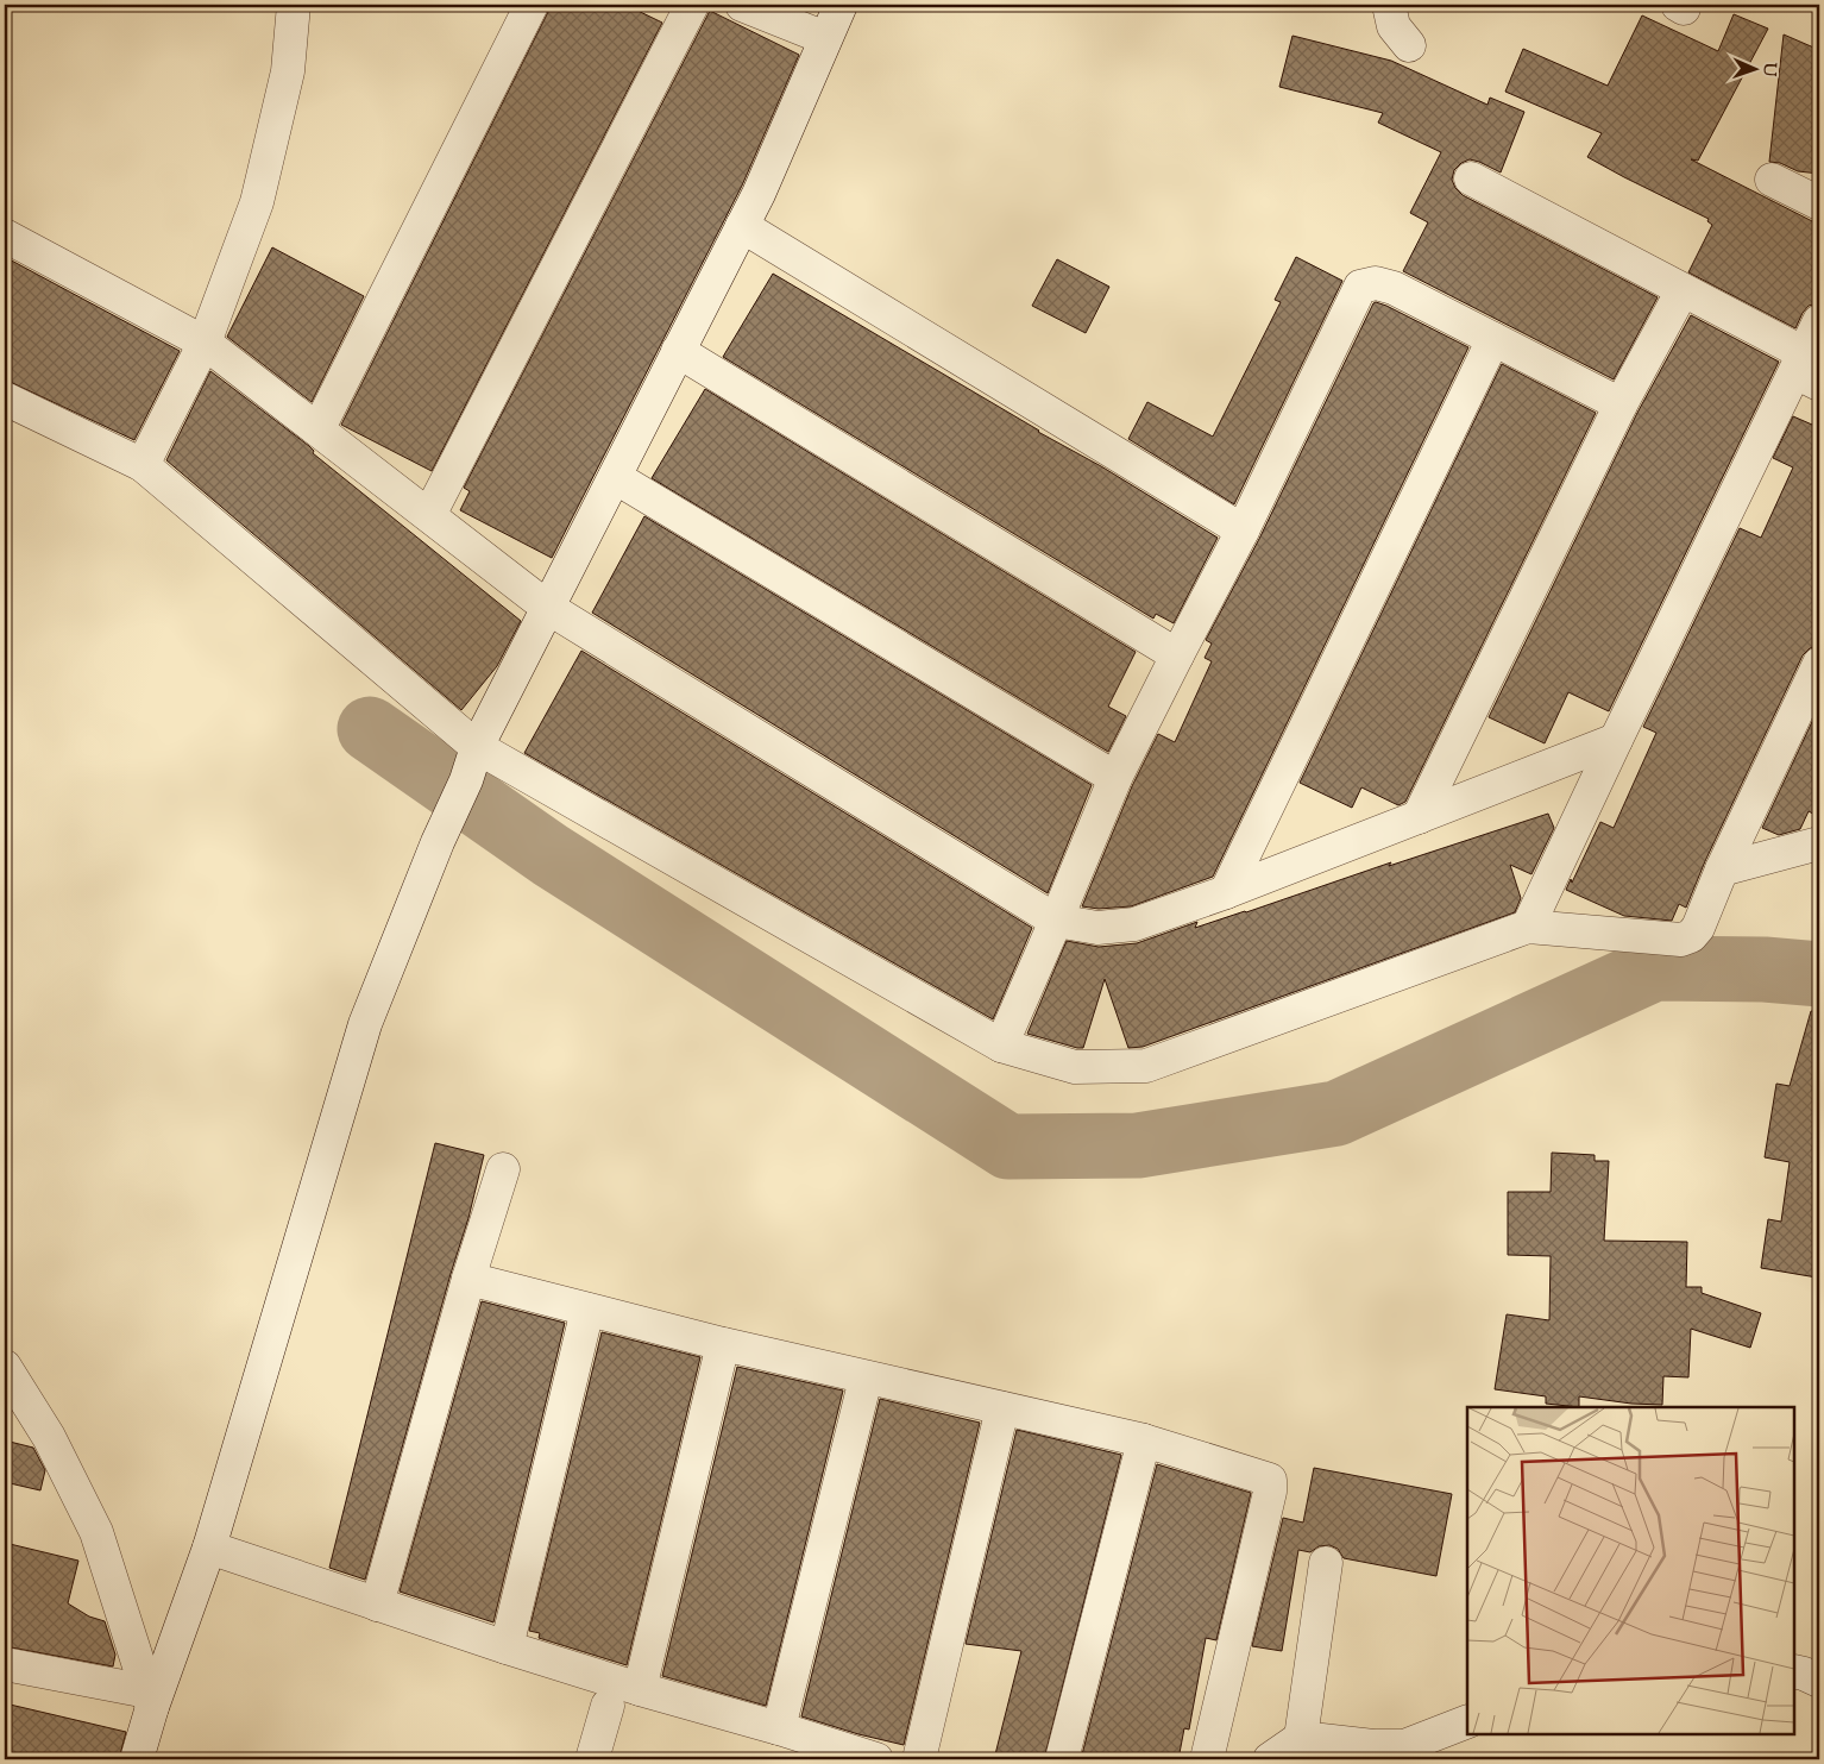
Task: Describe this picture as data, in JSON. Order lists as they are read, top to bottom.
{
  "north": "right"
}
